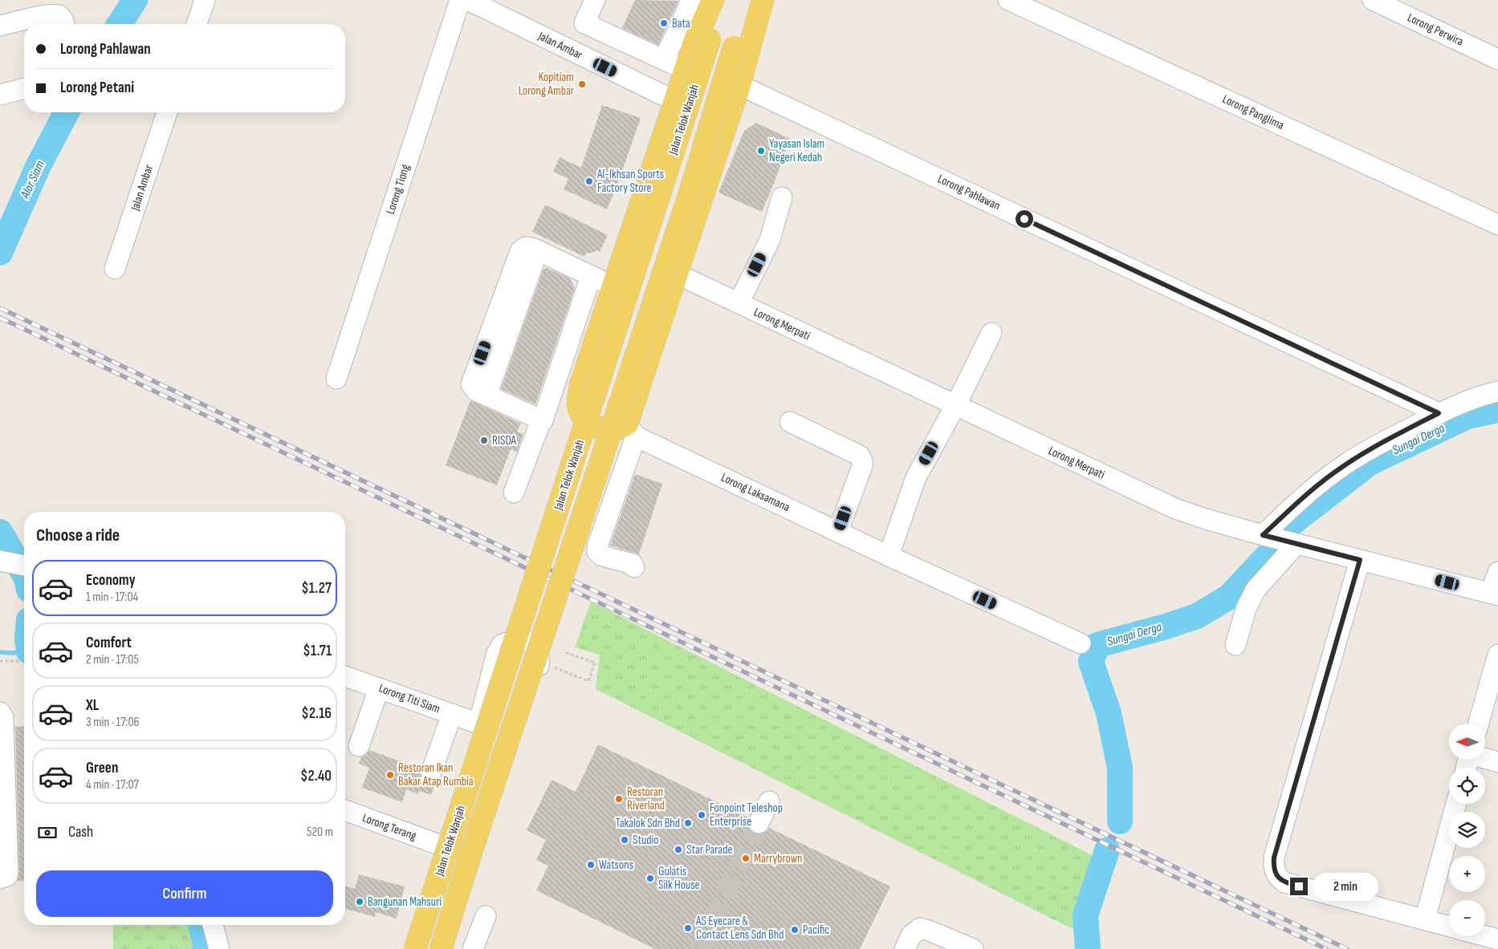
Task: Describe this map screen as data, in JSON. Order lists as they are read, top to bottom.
{
  "streets": {
    "main road": ["Jalan Telok Wanjah"],
    "street": [
      "Lorong Perwira",
      "Jalan Ambar",
      "Lorong Panglima",
      "Lorong Tiong",
      "Lorong Pahlawan",
      "Lorong Merpati",
      "Lorong Laksamana",
      "Lorong Titi Siam",
      "Lorong Terang"
    ]
  },
  "water": ["Alor Siam", "Sungai Derga"],
  "places": [
    "Bata",
    "Kopitiam Lorong Ambar",
    "Yayasan Islam Negeri Kedah",
    "Al-Ikhsan Sports Factory Store",
    "RISDA",
    "Restoran Ikan Bakar Atap Rumbia",
    "Restoran Riverland",
    "Fonpoint Teleshop Enterprise",
    "Takalok Sdn Bhd",
    "Studio",
    "Star Parade",
    "Marrybrown",
    "Watsons",
    "Gulatis Silk House",
    "Bangunan Mahsuri",
    "AS Eyecare & Contact Lens Sdn Bhd",
    "Pacific"
  ],
  "north": "left",
  "page": {
    "banner": ["Lorong Pahlawan", "Lorong Petani"],
    "heading": "Choose a ride",
    "list": [
      {
        "name": "Economy",
        "note": "1 min · 17:04",
        "value": "$1.27"
      },
      {
        "name": "Comfort",
        "note": "2 min · 17:05",
        "value": "$1.71"
      },
      {
        "name": "XL",
        "note": "3 min · 17:06",
        "value": "$2.16"
      },
      {
        "name": "Green",
        "note": "4 min · 17:07",
        "value": "$2.40"
      }
    ],
    "map_buttons": ["+", "−"],
    "pay": ["Cash", "520 m"],
    "buttons": "Confirm",
    "bubble": "2 min"
  }
}
